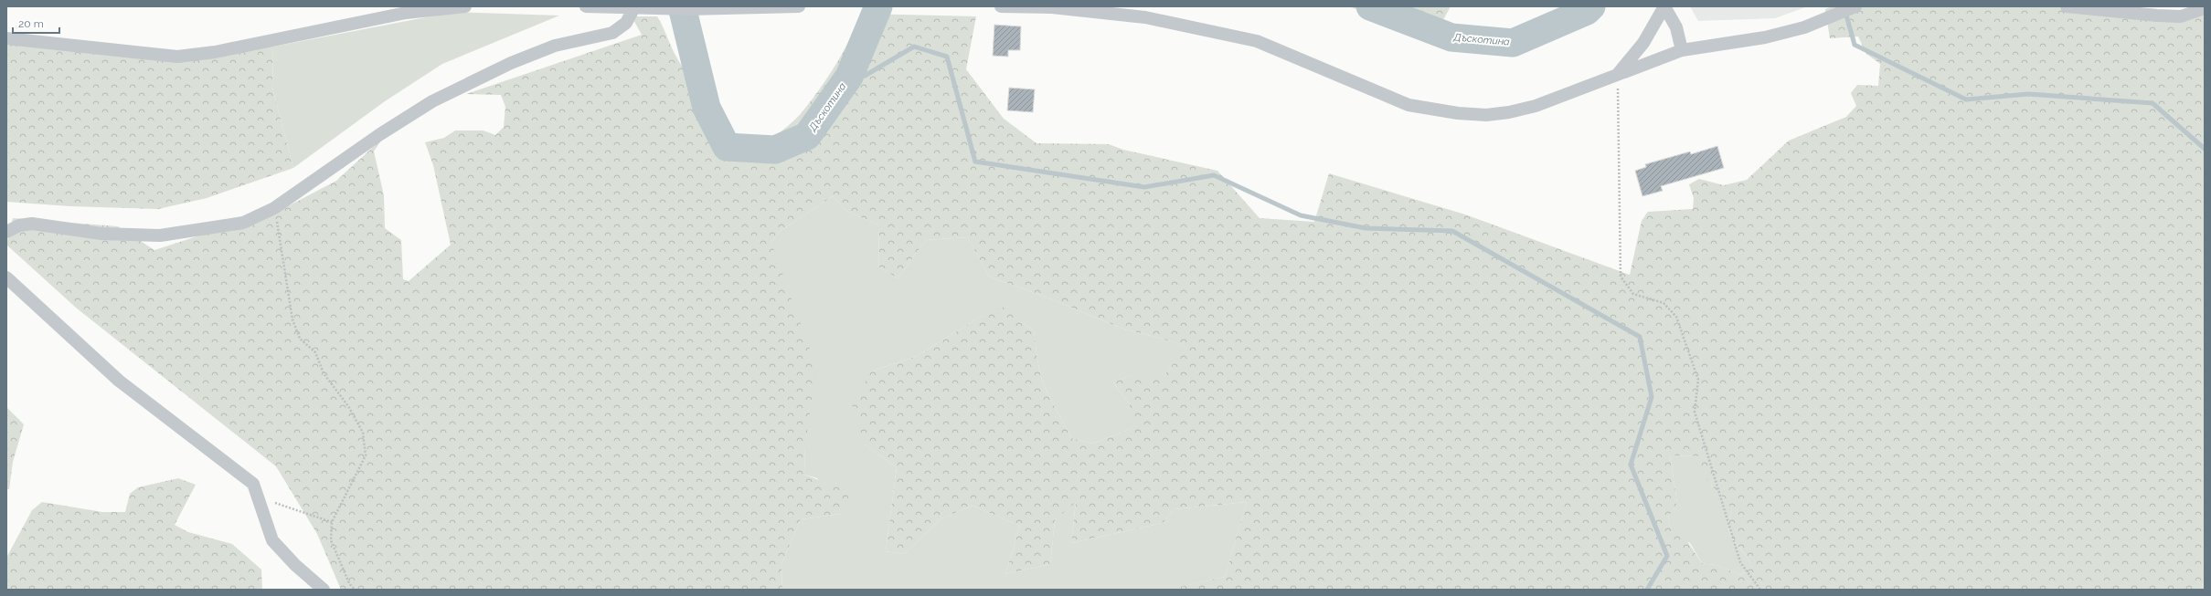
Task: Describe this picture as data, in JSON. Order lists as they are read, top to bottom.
{
  "water": ["Дъскотина"],
  "scale_bar": "20 m"
}
